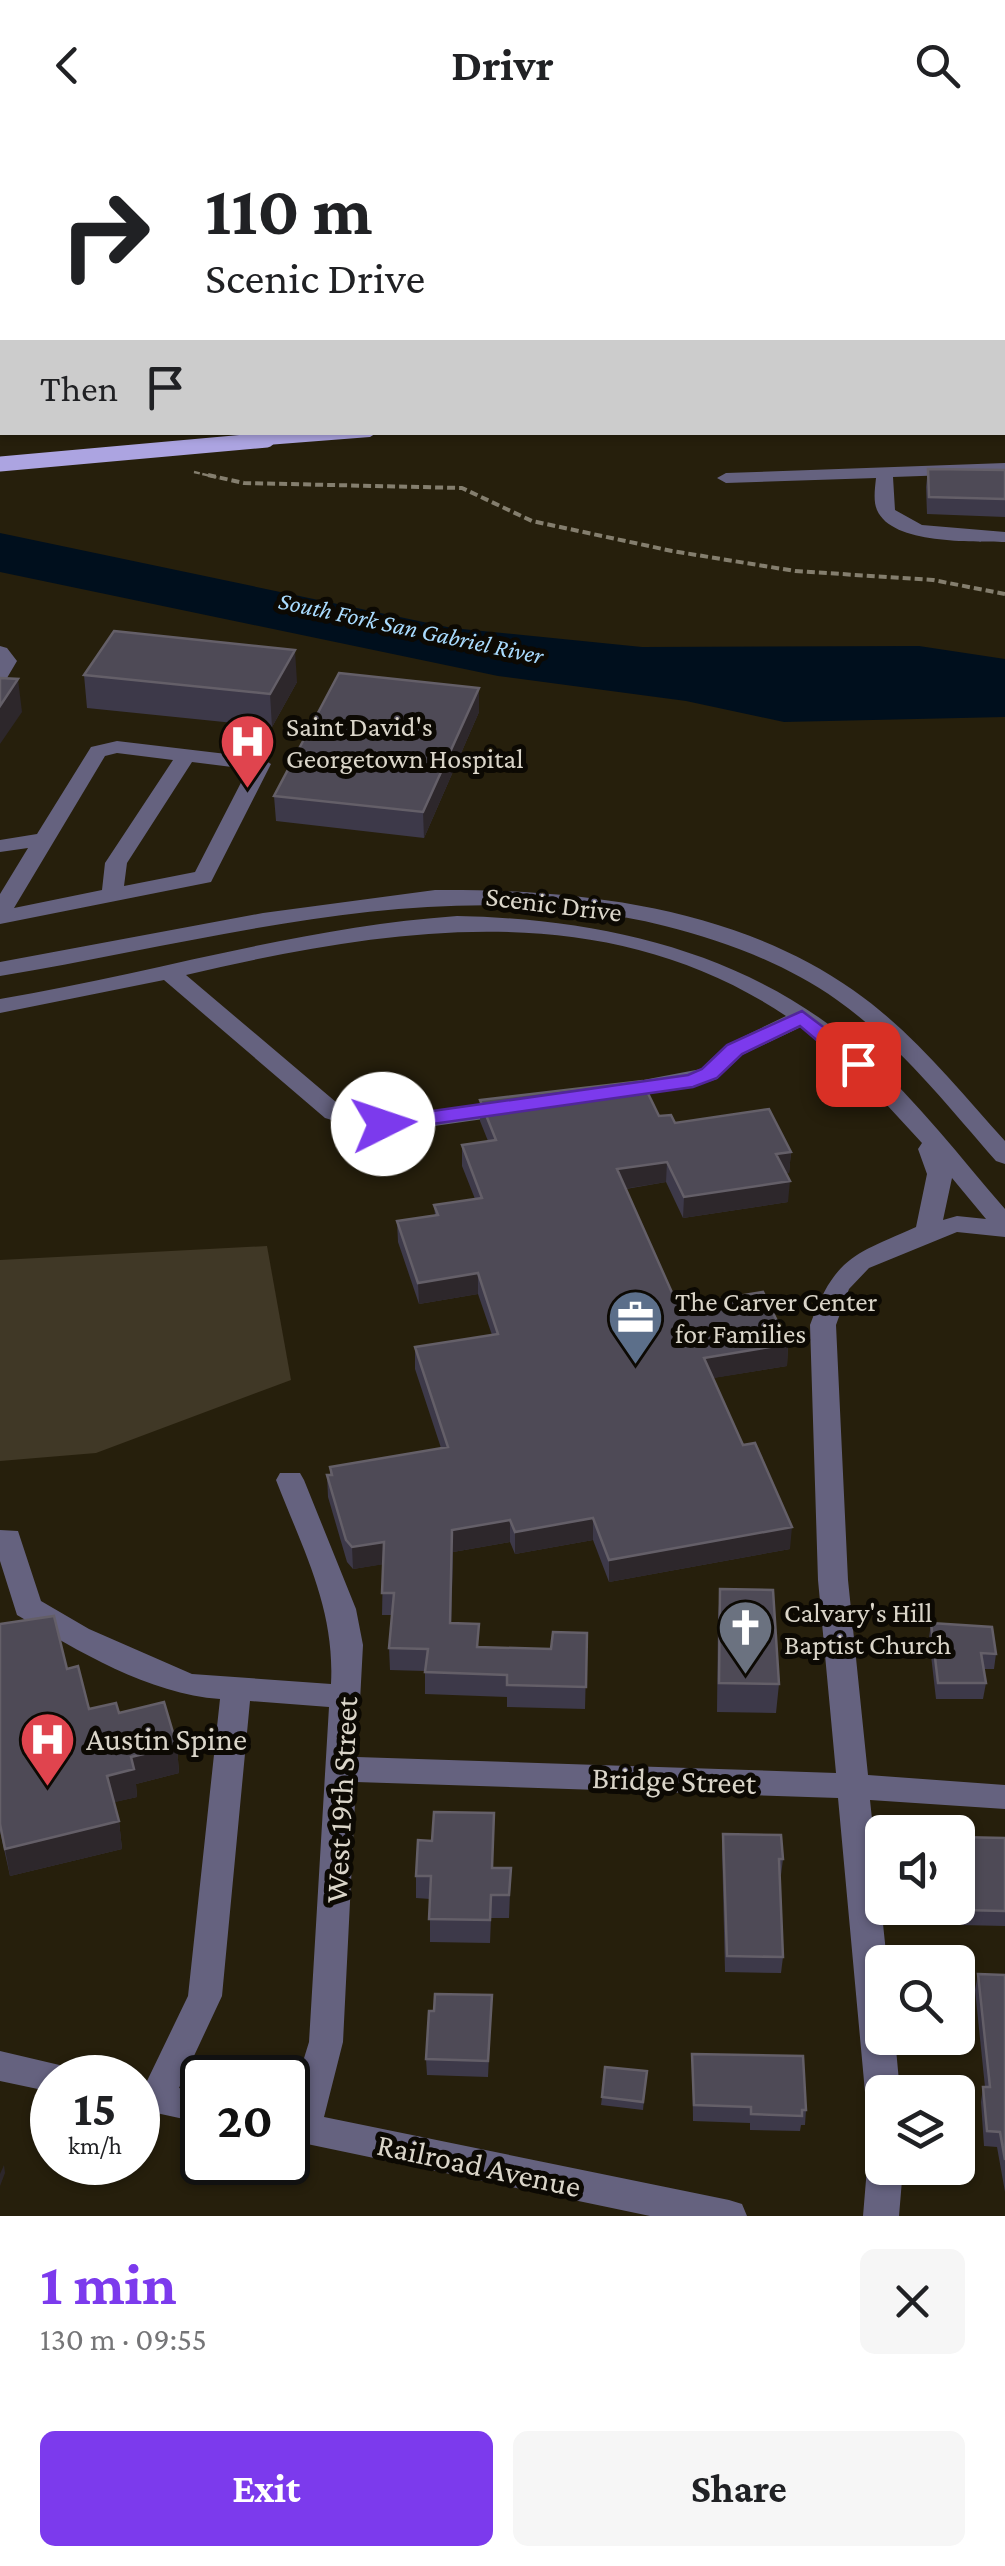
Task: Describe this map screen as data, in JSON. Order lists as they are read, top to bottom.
{
  "streets": {
    "street": [
      "Scenic Drive",
      "Bridge Street",
      "West 19th Street",
      "Railroad Avenue"
    ]
  },
  "crossings": [
    ["Bridge Street", "West 19th Street"]
  ],
  "water": ["South Fork San Gabriel River"],
  "places": {
    "hospital": ["Saint David's Georgetown Hospital", "Austin Spine"],
    "office": ["The Carver Center for Families"],
    "church": ["Calvary's Hill Baptist Church"]
  },
  "page": {
    "header": "Drivr",
    "turn": ["110 m", "Scenic Drive"],
    "then": "Then",
    "speed": "15 km/h",
    "limit": "20",
    "heading": ["1 min", "130 m · 09:55"],
    "buttons": ["Exit", "Share"]
  }
}
